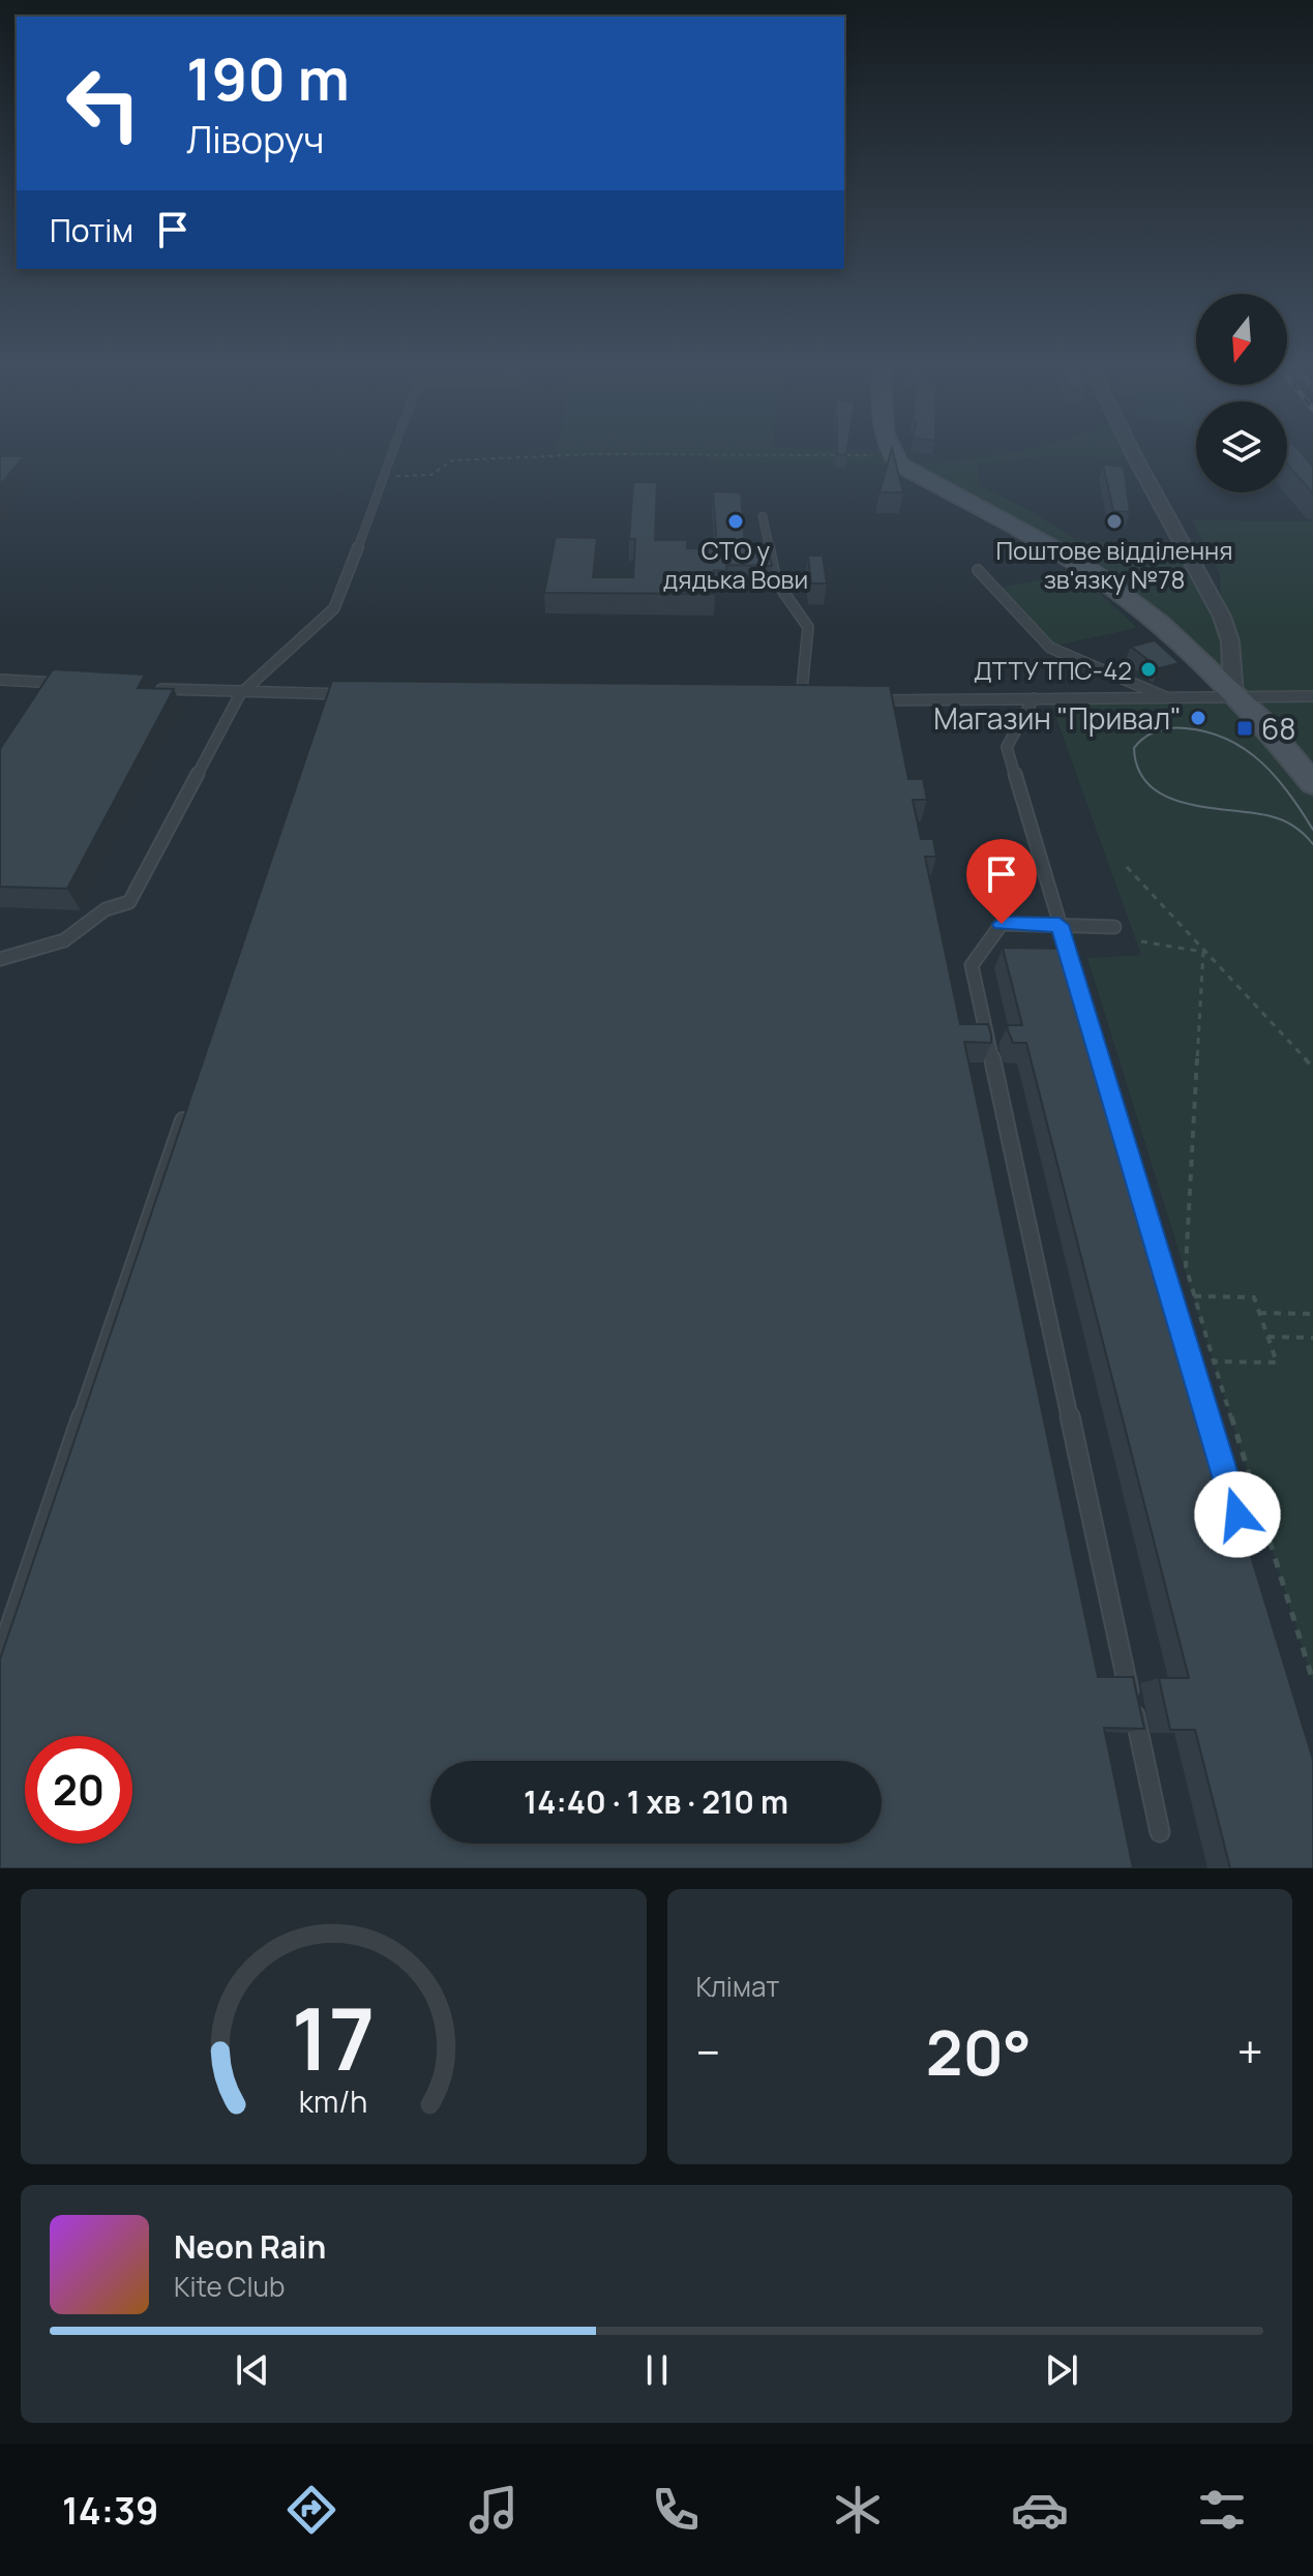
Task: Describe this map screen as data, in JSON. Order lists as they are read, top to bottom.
{
  "places": {
    "other": [
      "СТО у дядька Вови",
      "Поштове відділення зв'язку №78",
      "ДТТУ ТПС-42",
      "Магазин \"Привал\""
    ],
    "transit": ["68"]
  },
  "north": "bottom",
  "page": {
    "turn": ["190 m", "Ліворуч"],
    "then": "Потім",
    "limit": "20",
    "trip": "14:40 · 1 хв · 210 m",
    "tile": "Клімат",
    "heat": ["−", "20°", "+"],
    "song": ["Neon Rain", "Kite Club"],
    "tabs": "14:39",
    "gauge": ["17", "km/h"]
  }
}
